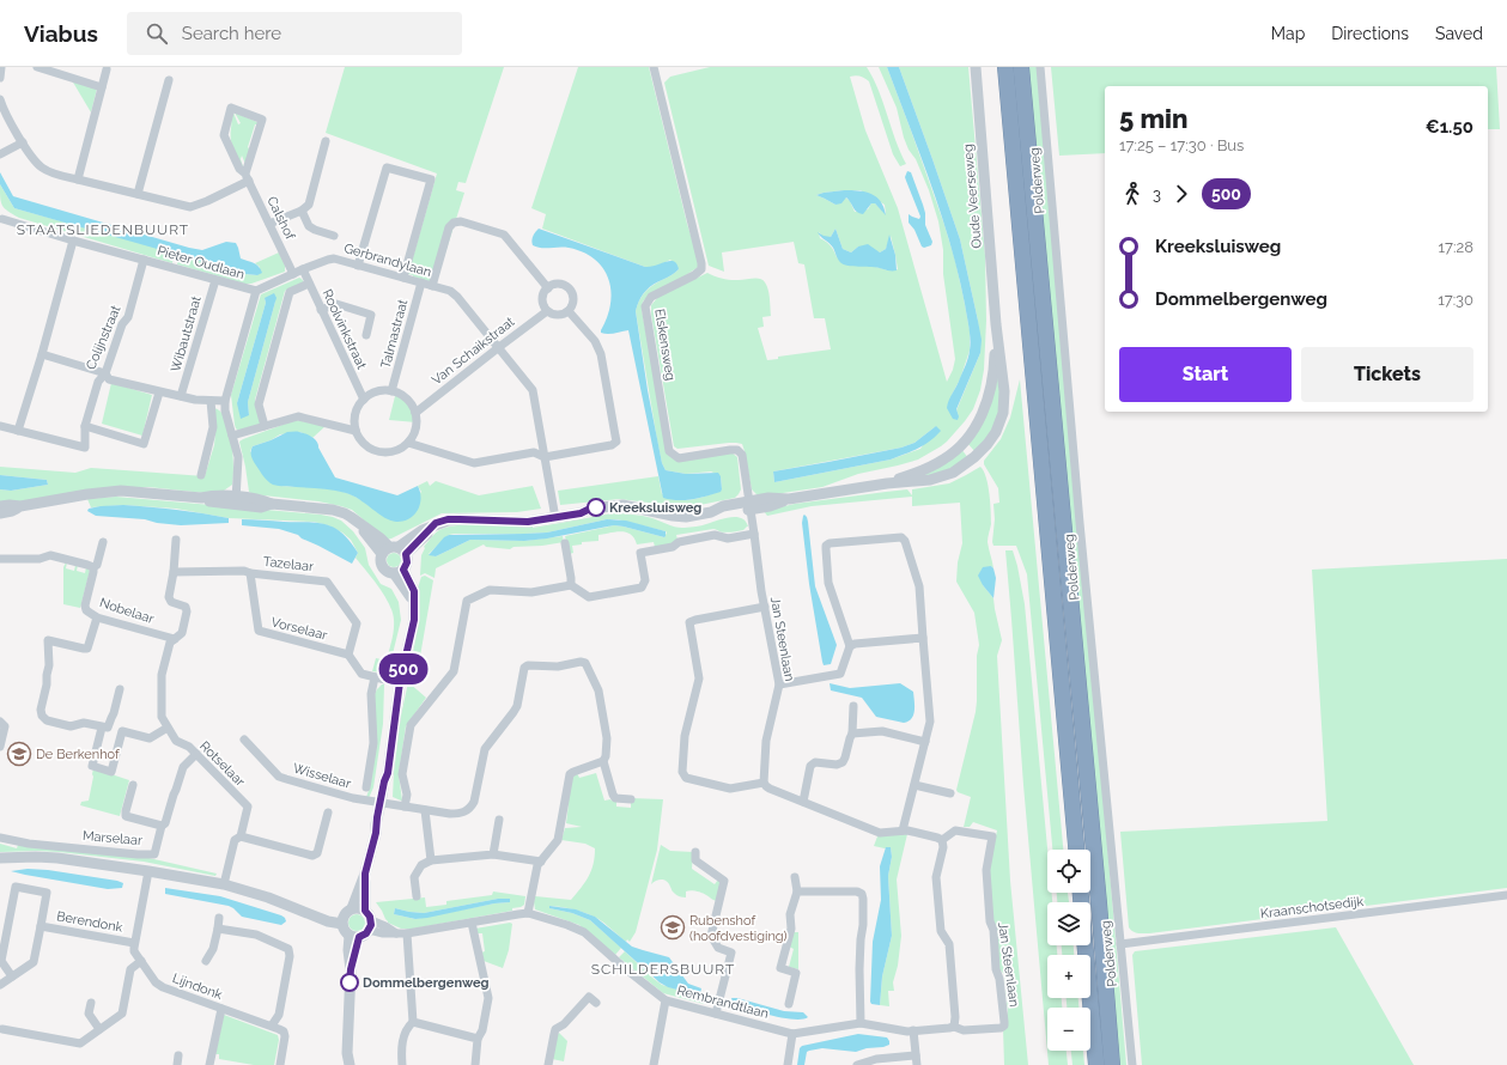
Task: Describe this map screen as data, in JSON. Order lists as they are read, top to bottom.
{
  "streets": {
    "street": [
      "Polderweg",
      "Oude Veerseweg",
      "Calshof",
      "Gerbrandylaan",
      "Pieter Oudlaan",
      "Roolvinkstraat",
      "Wibautstraat",
      "Talmastraat",
      "Colijnstraat",
      "Elskensweg",
      "Van Schaikstraat",
      "Tazelaar",
      "Nobelaar",
      "Vorselaar",
      "Jan Steenlaan",
      "Rotselaar",
      "Wisselaar",
      "Marselaar",
      "Kraanschotsedijk",
      "Berendonk",
      "Lijndonk",
      "Rembrandtlaan"
    ]
  },
  "crossings": [
    ["Polderweg", "Kraanschotsedijk"],
    ["Calshof", "Gerbrandylaan"],
    ["Gerbrandylaan", "Pieter Oudlaan"],
    ["Gerbrandylaan", "Roolvinkstraat"],
    ["Gerbrandylaan", "Talmastraat"],
    ["Gerbrandylaan", "Van Schaikstraat"],
    ["Pieter Oudlaan", "Wibautstraat"],
    ["Pieter Oudlaan", "Colijnstraat"],
    ["Roolvinkstraat", "Talmastraat"],
    ["Roolvinkstraat", "Van Schaikstraat"],
    ["Talmastraat", "Van Schaikstraat"],
    ["Elskensweg", "Jan Steenlaan"],
    ["Tazelaar", "Vorselaar"],
    ["Nobelaar", "Rotselaar"],
    ["Jan Steenlaan", "Rembrandtlaan"],
    ["Rotselaar", "Marselaar"],
    ["Berendonk", "Lijndonk"]
  ],
  "districts": ["STAATSLIEDENBUURT", "SCHILDERSBUURT"],
  "places": {
    "other": ["Kreeksluisweg", "Dommelbergenweg"],
    "school or university": ["De Berkenhof", "Rubenshof (hoofdvestiging)"]
  },
  "lines": ["bus line 500"],
  "page": {
    "header": "Viabus",
    "search": "Search here",
    "nav": ["Map", "Directions", "Saved"],
    "on_map": "500",
    "heading": ["5 min", "17:25 – 17:30 · Bus", "€1.50"],
    "legs": ["3", "500"],
    "list": [
      {
        "name": "Kreeksluisweg",
        "value": "17:28"
      },
      {
        "name": "Dommelbergenweg",
        "value": "17:30"
      }
    ],
    "buttons": ["Start", "Tickets"],
    "map_buttons": ["+", "−"]
  }
}
